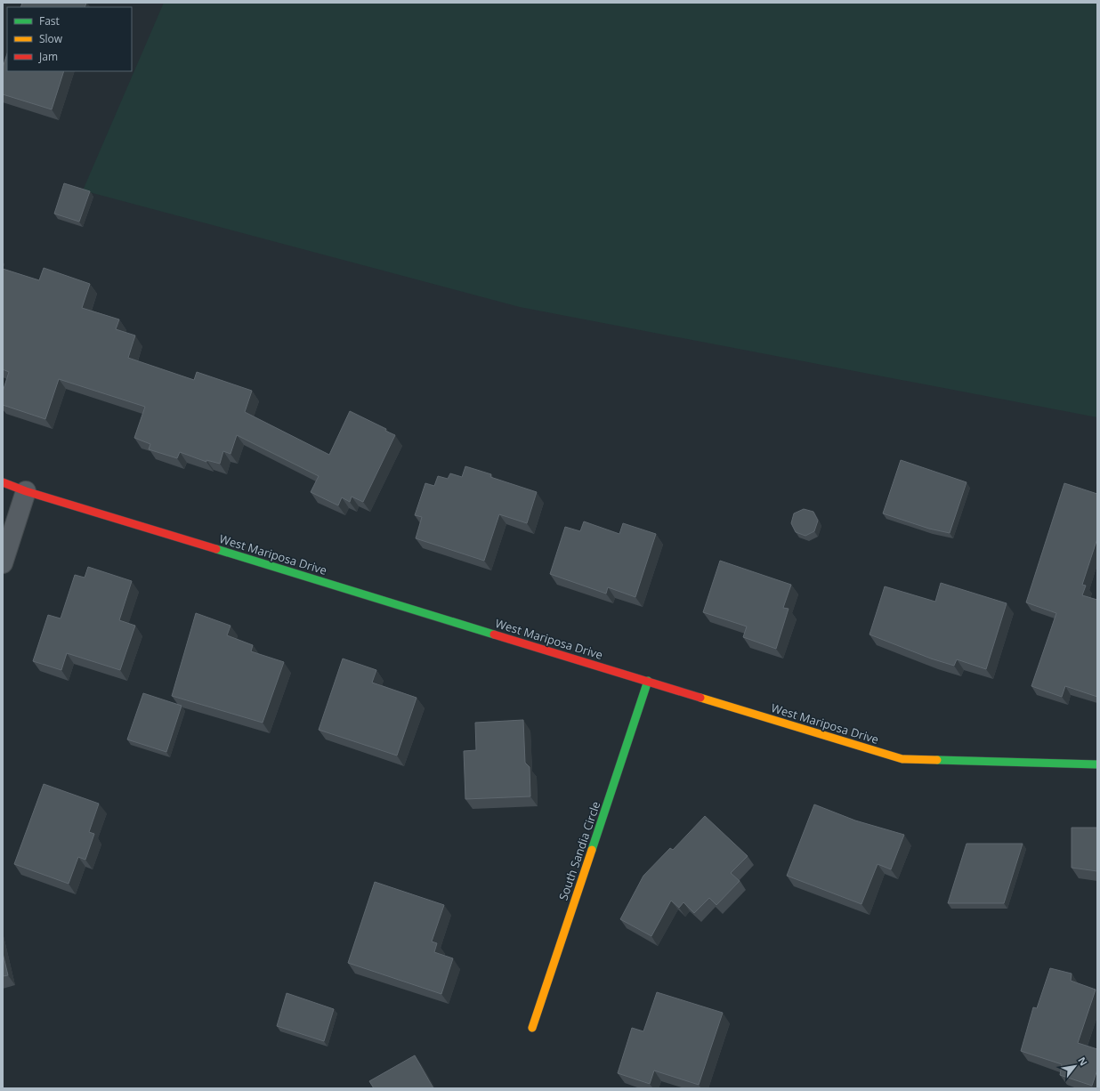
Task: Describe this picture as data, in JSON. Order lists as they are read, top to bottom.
{
  "streets": {
    "street": ["West Mariposa Drive", "South Sandia Circle"]
  },
  "crossings": [
    ["West Mariposa Drive", "South Sandia Circle"]
  ],
  "legend": ["Fast", "Slow", "Jam"],
  "north": "top right"
}
